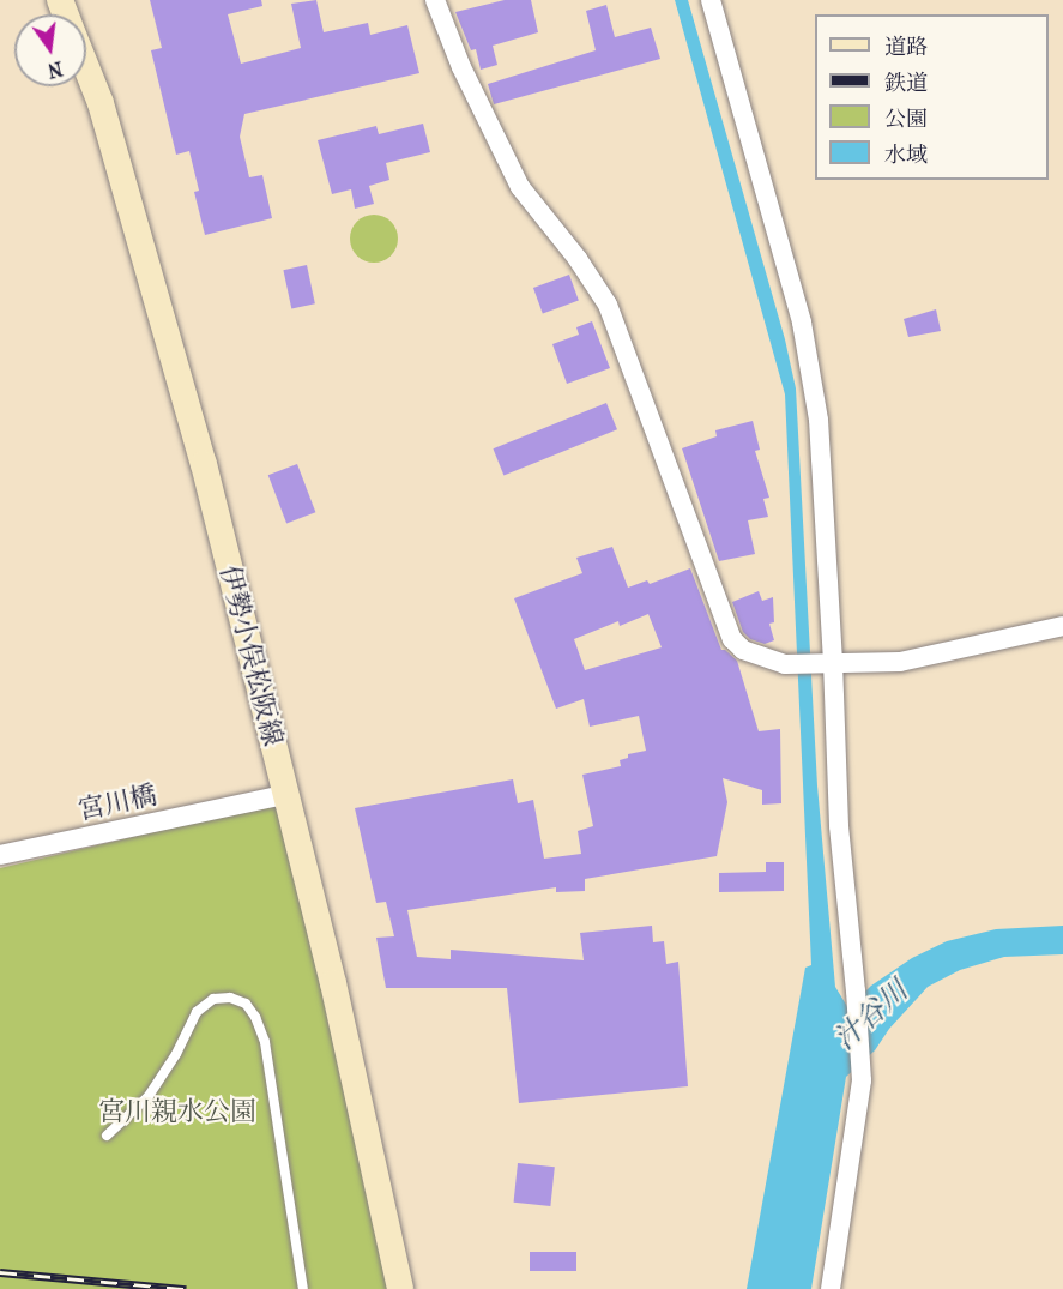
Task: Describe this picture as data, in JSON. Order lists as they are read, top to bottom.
{
  "streets": {
    "main road": ["伊勢小俣松阪線"],
    "street": ["宮川橋"]
  },
  "crossings": [
    ["伊勢小俣松阪線", "宮川橋"]
  ],
  "water": ["汁谷川"],
  "parks": ["宮川親水公園"],
  "legend": [
    "道路",
    "鉄道",
    "公園",
    "水域"
  ],
  "north": "bottom"
}
